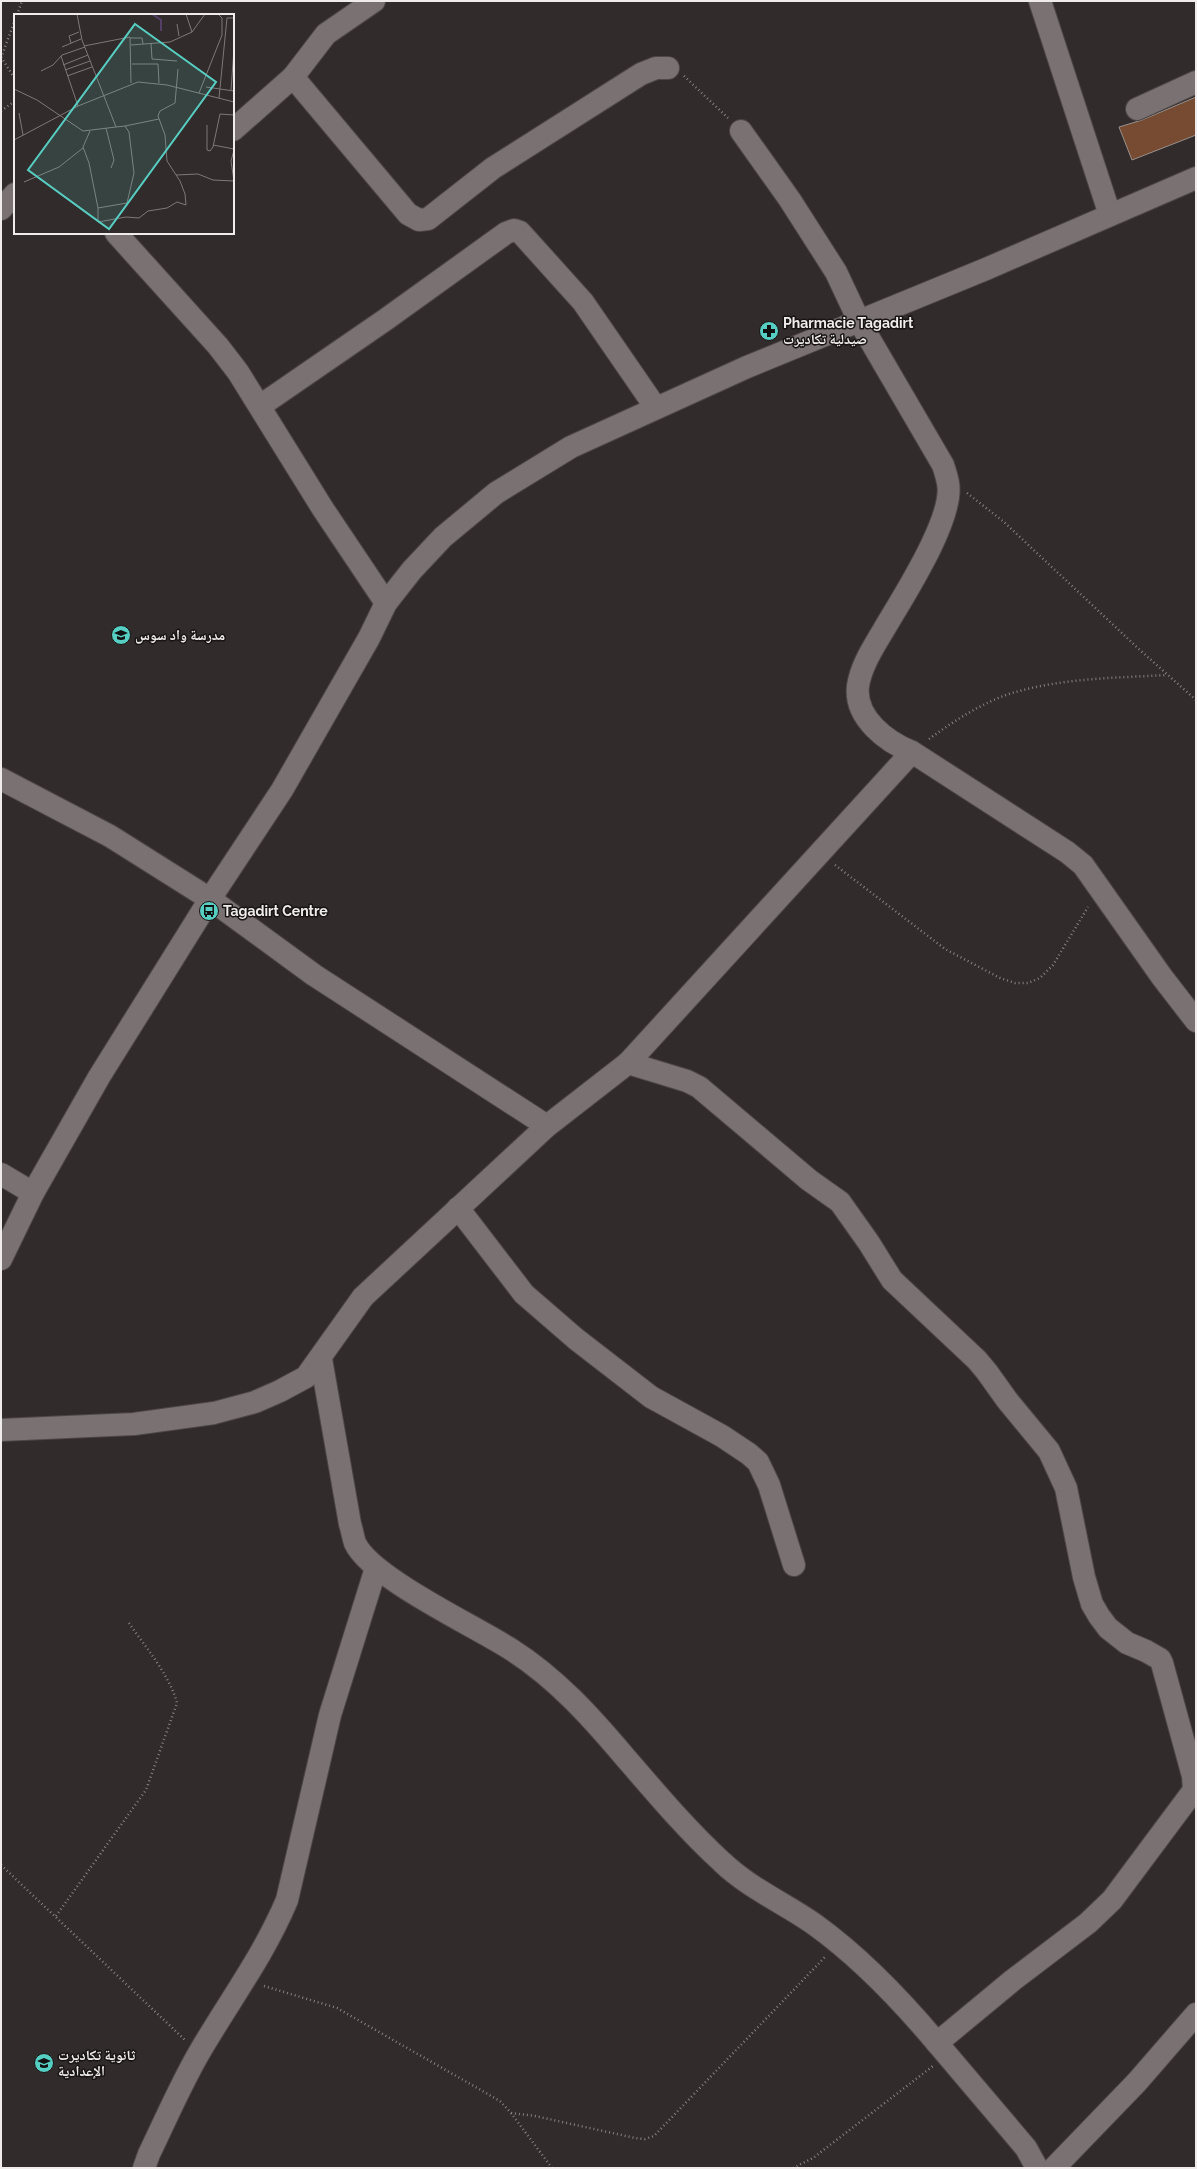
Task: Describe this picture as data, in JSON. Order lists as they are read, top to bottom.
{
  "places": {
    "pharmacy": ["Pharmacie Tagadirt صيدلية تكاديرت"],
    "school or university": ["مدرسة واد سوس", "ثانوية تكاديرت الإعدادية"],
    "bus stop": ["Tagadirt Centre"]
  }
}
